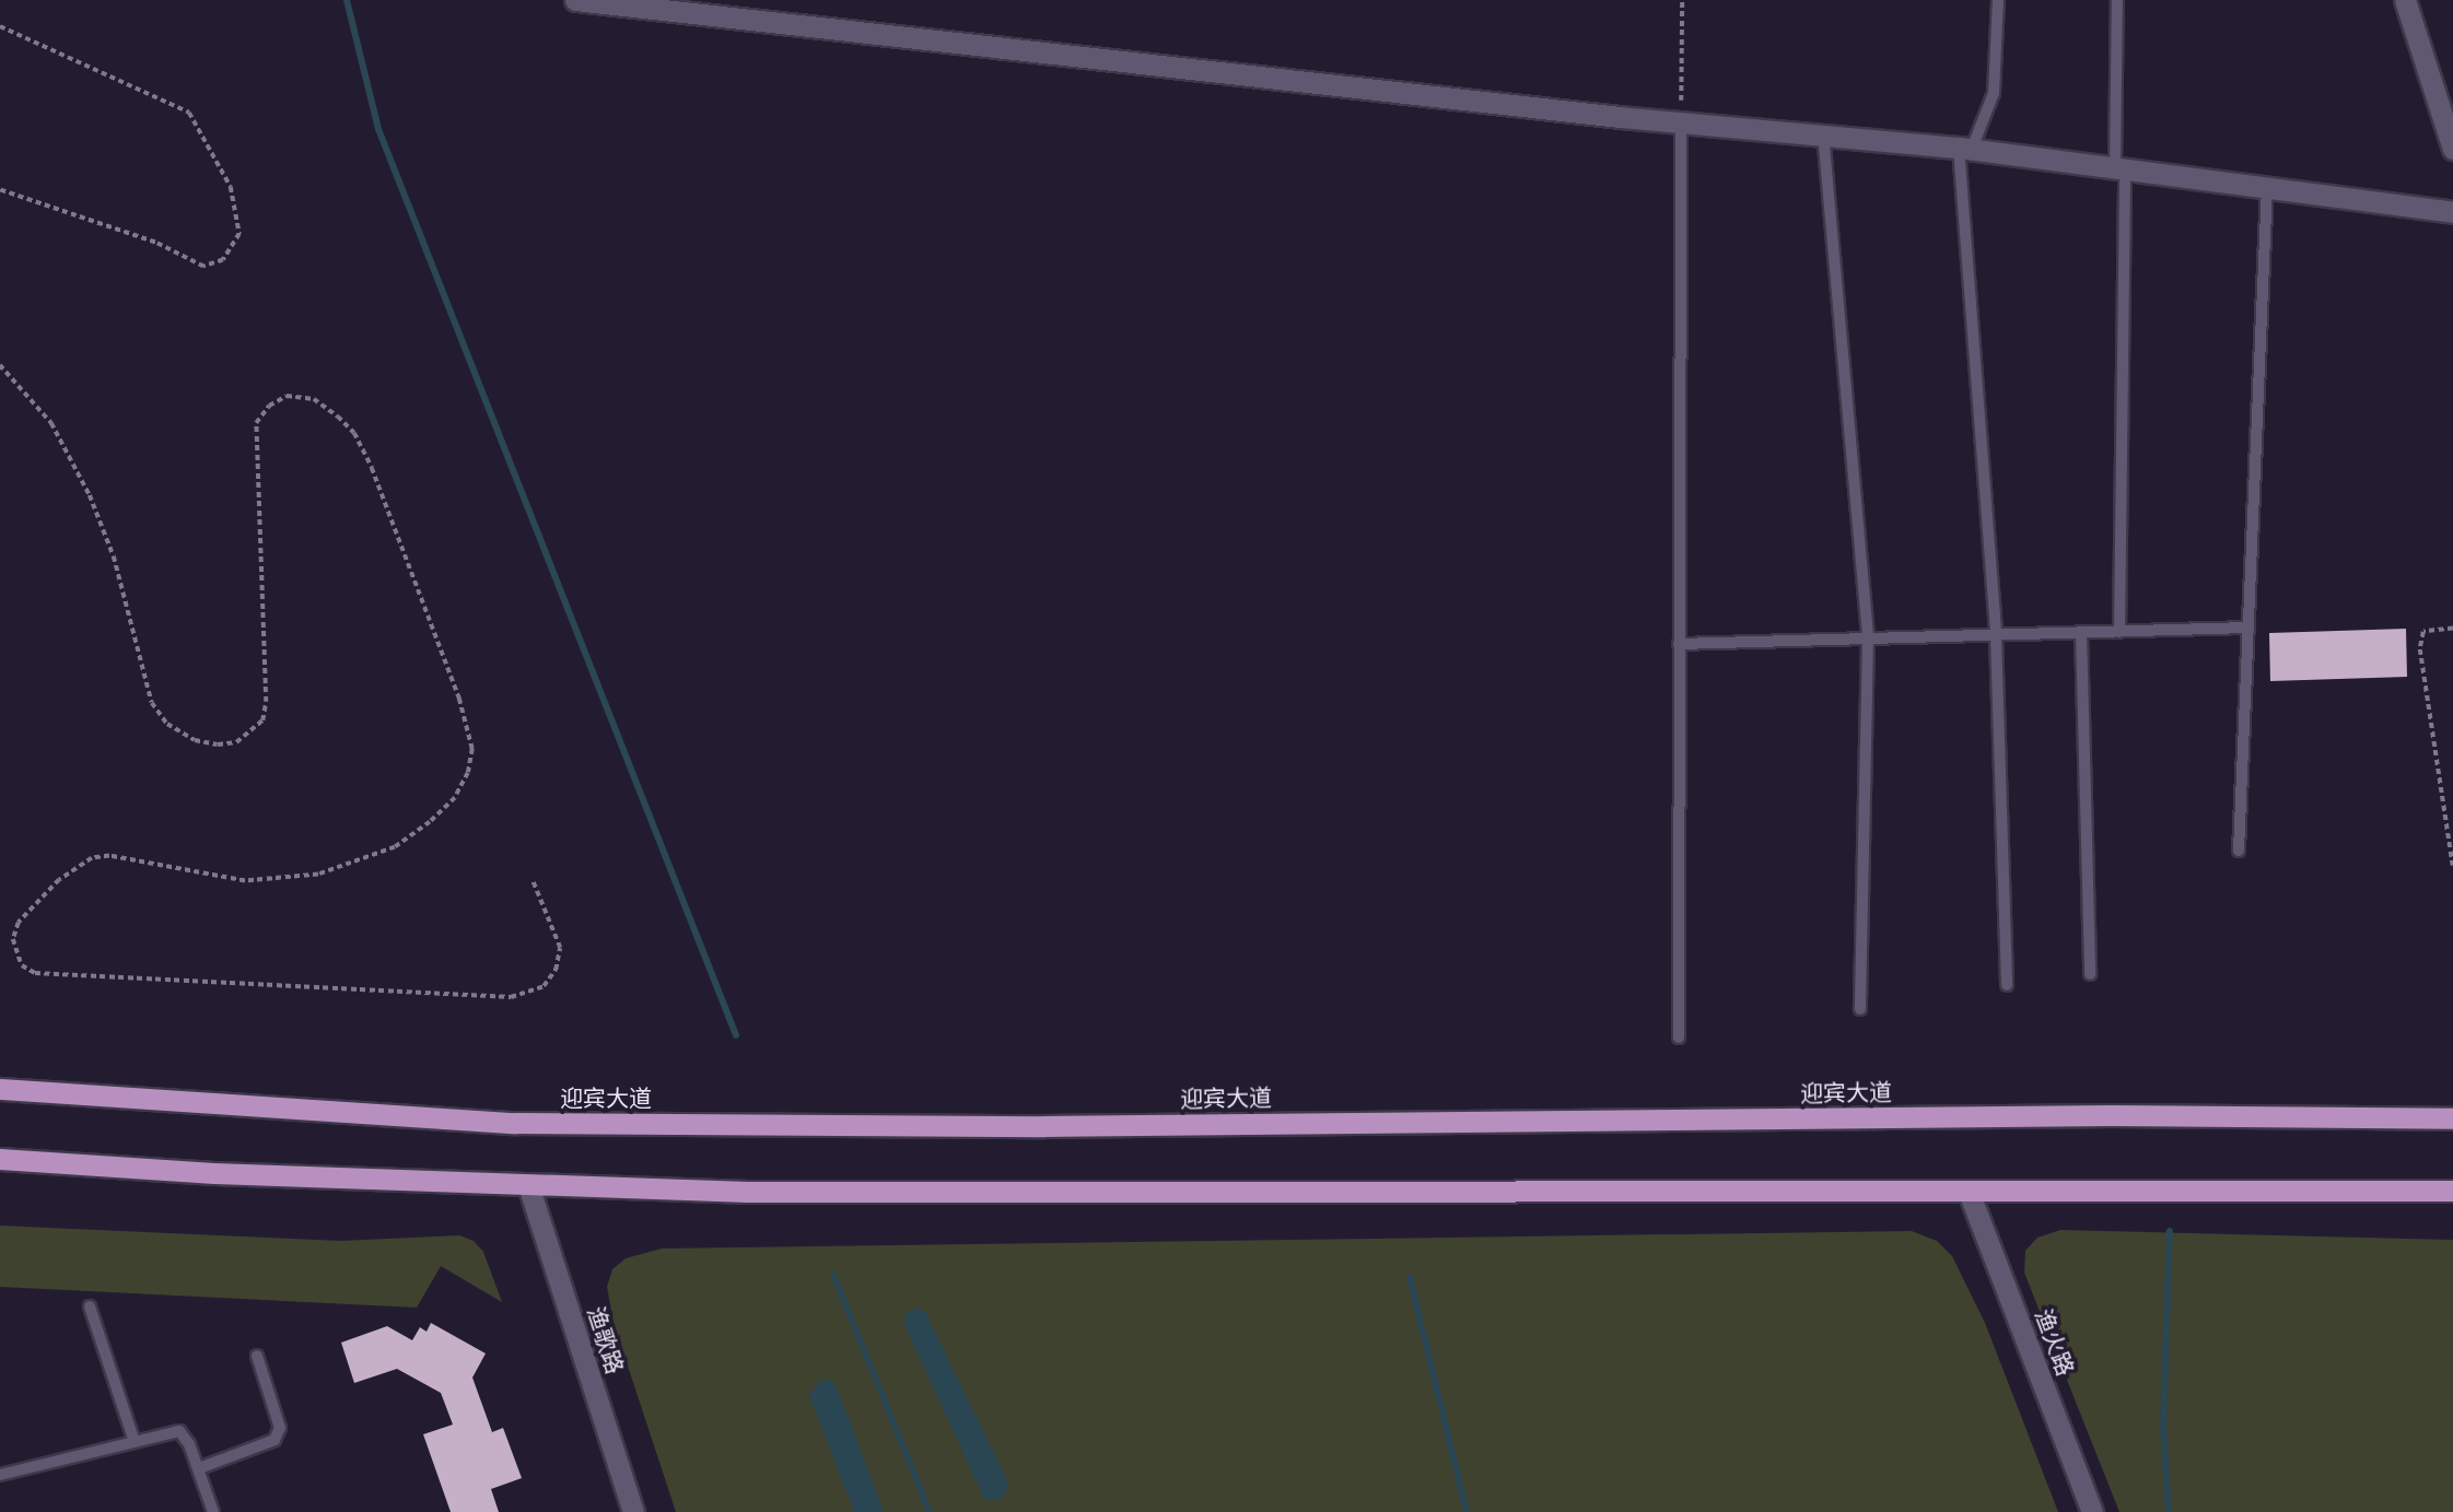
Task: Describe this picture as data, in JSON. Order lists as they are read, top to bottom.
{
  "streets": {
    "highway": ["迎宾大道"],
    "street": ["渔歌路", "渔火路"]
  }
}
